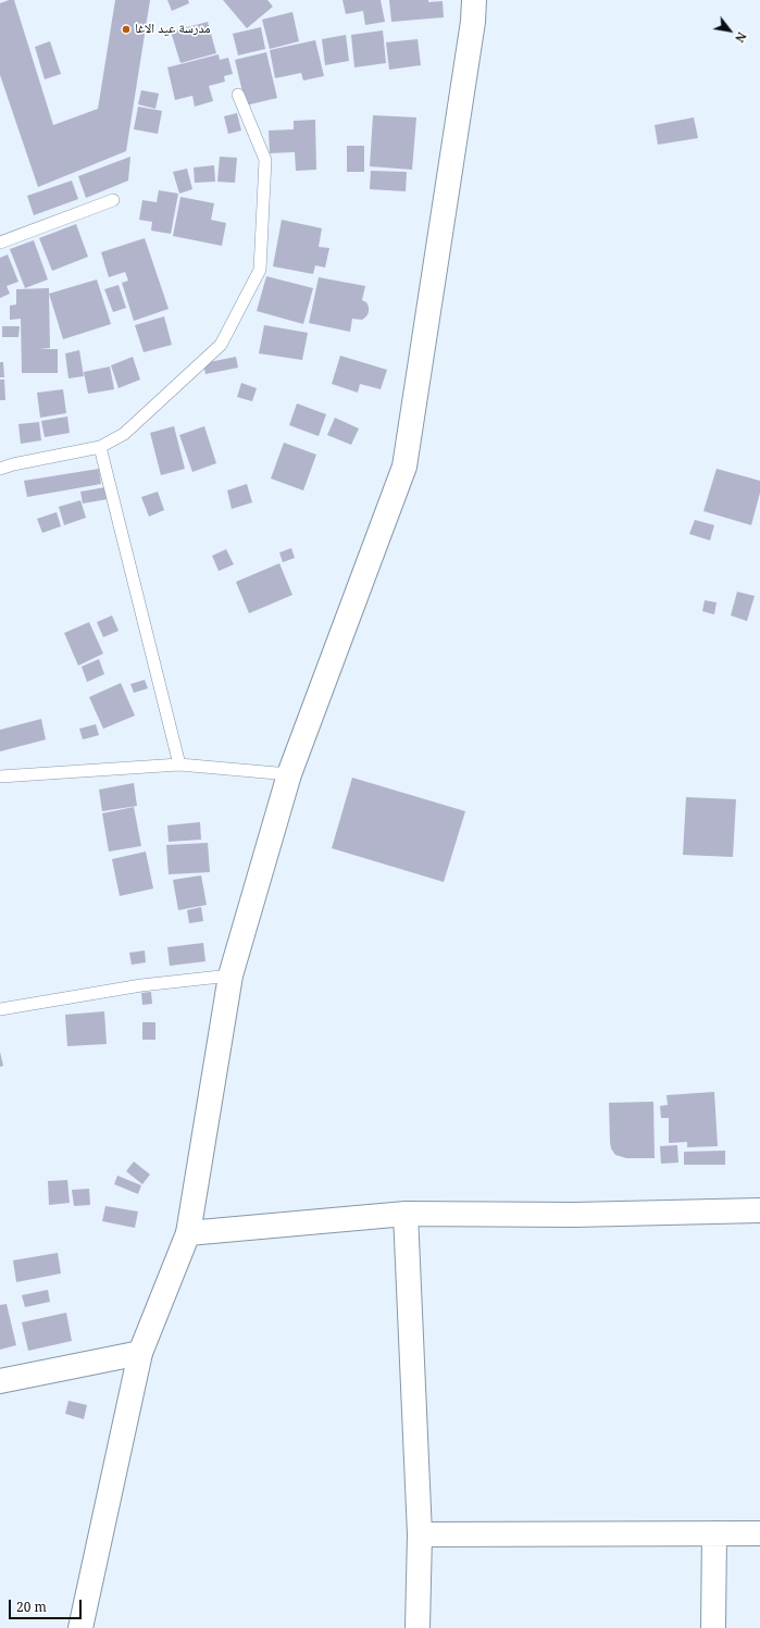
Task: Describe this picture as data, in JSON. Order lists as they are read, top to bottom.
{
  "places": ["مدرسة عيد الاغا"],
  "scale_bar": "20 m",
  "north": "bottom right"
}
